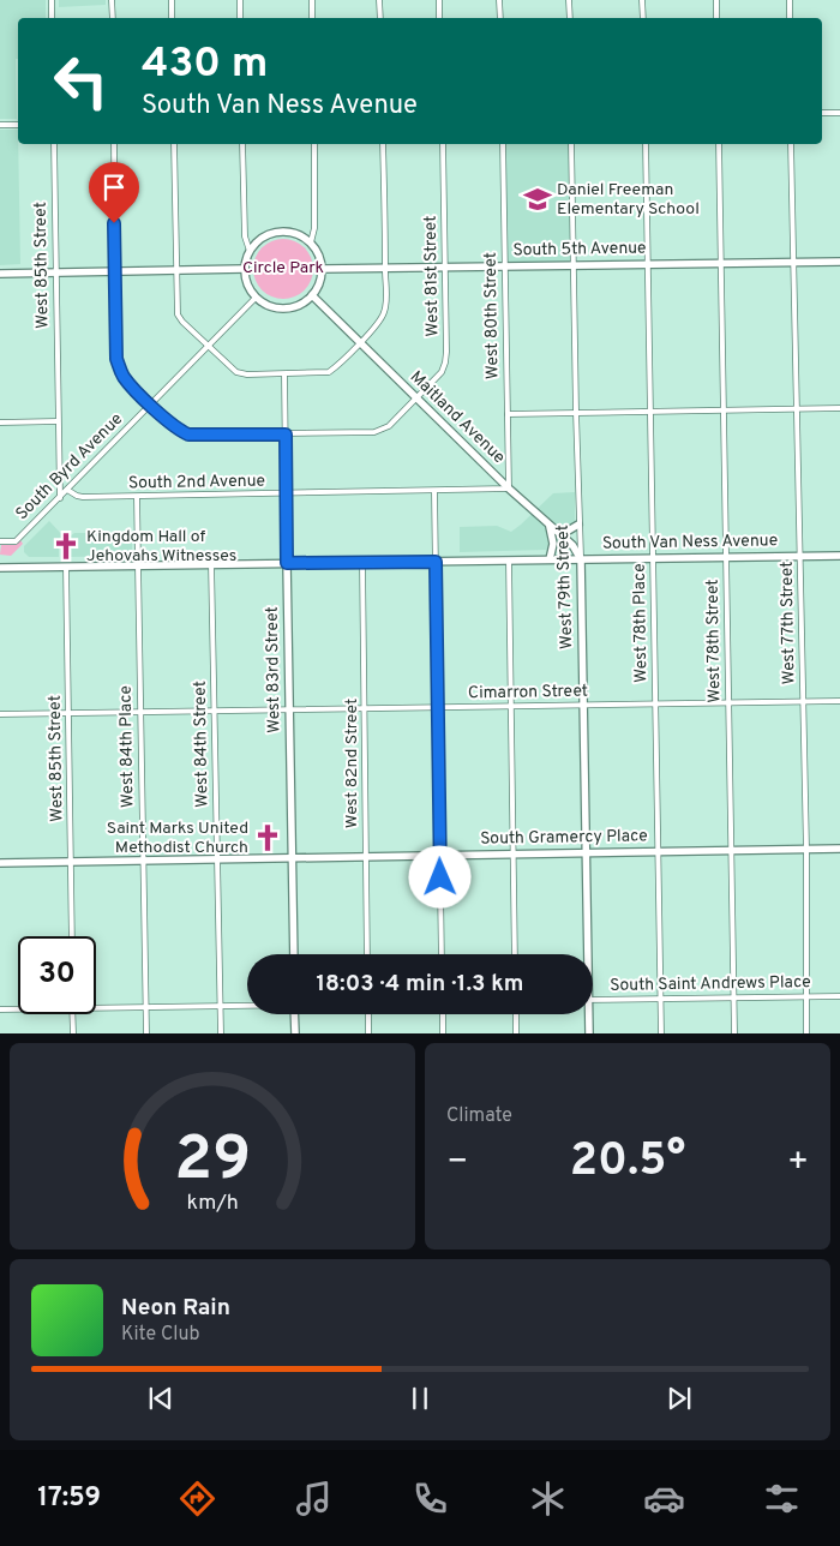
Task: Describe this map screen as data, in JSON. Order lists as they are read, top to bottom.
{
  "streets": {
    "street": [
      "South 5th Avenue",
      "West 85th Street",
      "West 81st Street",
      "West 80th Street",
      "Maitland Avenue",
      "South Byrd Avenue",
      "South 2nd Avenue",
      "South Van Ness Avenue",
      "West 79th Street",
      "West 78th Place",
      "West 77th Street",
      "West 78th Street",
      "West 83rd Street",
      "Cimarron Street",
      "West 84th Street",
      "West 84th Place",
      "West 82nd Street",
      "South Gramercy Place",
      "South Saint Andrews Place"
    ]
  },
  "crossings": [
    ["South 5th Avenue", "West 81st Street"],
    ["South 5th Avenue", "West 80th Street"],
    ["South 5th Avenue", "Maitland Avenue"],
    ["South 5th Avenue", "South Byrd Avenue"],
    ["South 5th Avenue", "West 79th Street"],
    ["South 5th Avenue", "West 78th Place"],
    ["South 5th Avenue", "West 77th Street"],
    ["South 5th Avenue", "West 78th Street"],
    ["West 85th Street", "South Byrd Avenue"],
    ["West 85th Street", "South Van Ness Avenue"],
    ["West 85th Street", "Cimarron Street"],
    ["West 85th Street", "South Gramercy Place"],
    ["West 81st Street", "Maitland Avenue"],
    ["West 81st Street", "South Byrd Avenue"],
    ["West 81st Street", "West 83rd Street"],
    ["West 80th Street", "Maitland Avenue"],
    ["West 80th Street", "South 2nd Avenue"],
    ["Maitland Avenue", "South Byrd Avenue"],
    ["Maitland Avenue", "South 2nd Avenue"],
    ["Maitland Avenue", "South Van Ness Avenue"],
    ["Maitland Avenue", "West 79th Street"],
    ["South Byrd Avenue", "South 2nd Avenue"],
    ["South 2nd Avenue", "West 83rd Street"],
    ["South 2nd Avenue", "West 84th Place"],
    ["South Van Ness Avenue", "West 79th Street"],
    ["South Van Ness Avenue", "West 78th Place"],
    ["South Van Ness Avenue", "West 77th Street"],
    ["South Van Ness Avenue", "West 78th Street"],
    ["South Van Ness Avenue", "West 83rd Street"],
    ["South Van Ness Avenue", "West 84th Street"],
    ["South Van Ness Avenue", "West 84th Place"],
    ["South Van Ness Avenue", "West 82nd Street"],
    ["West 79th Street", "Cimarron Street"],
    ["West 79th Street", "South Gramercy Place"],
    ["West 78th Place", "Cimarron Street"],
    ["West 78th Place", "South Gramercy Place"],
    ["West 78th Place", "South Saint Andrews Place"],
    ["West 77th Street", "Cimarron Street"],
    ["West 77th Street", "South Gramercy Place"],
    ["West 77th Street", "South Saint Andrews Place"],
    ["West 78th Street", "Cimarron Street"],
    ["West 78th Street", "South Gramercy Place"],
    ["West 78th Street", "South Saint Andrews Place"],
    ["West 83rd Street", "Cimarron Street"],
    ["West 83rd Street", "South Gramercy Place"],
    ["Cimarron Street", "West 84th Street"],
    ["Cimarron Street", "West 84th Place"],
    ["Cimarron Street", "West 82nd Street"],
    ["West 84th Street", "South Gramercy Place"],
    ["West 84th Place", "South Gramercy Place"],
    ["West 82nd Street", "South Gramercy Place"]
  ],
  "parks": ["Circle Park"],
  "places": {
    "school or university": ["Daniel Freeman Elementary School"],
    "church": ["Kingdom Hall of Jehovahs Witnesses", "Saint Marks United Methodist Church"]
  },
  "page": {
    "turn": ["430 m", "South Van Ness Avenue"],
    "limit": "30",
    "trip": "18:03 · 4 min · 1.3 km",
    "tile": "Climate",
    "heat": ["−", "20.5°", "+"],
    "song": ["Neon Rain", "Kite Club"],
    "tabs": "17:59",
    "gauge": ["29", "km/h"]
  }
}
